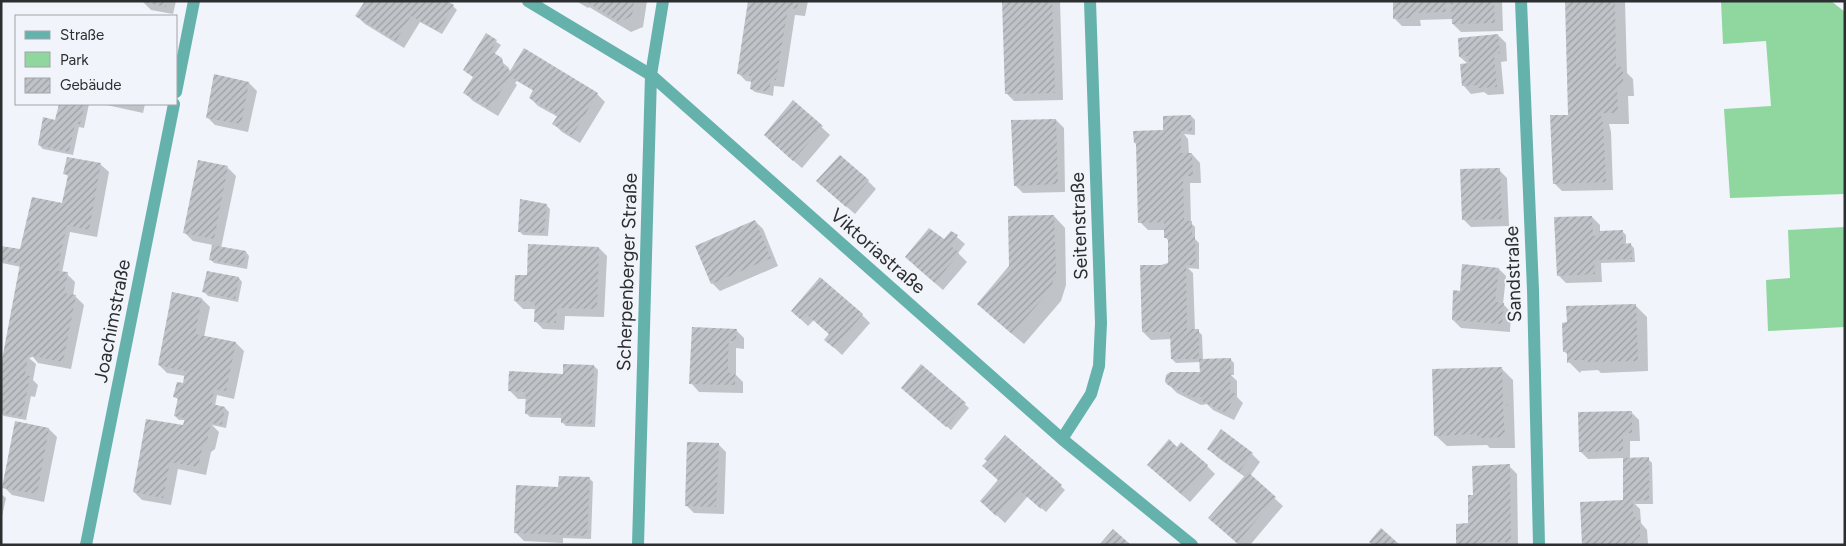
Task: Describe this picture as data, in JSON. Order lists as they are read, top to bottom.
{
  "streets": {
    "street": [
      "Seitenstraße",
      "Viktoriastraße",
      "Scherpenberger Straße",
      "Sandstraße",
      "Joachimstraße"
    ]
  },
  "crossings": [
    ["Seitenstraße", "Viktoriastraße"],
    ["Viktoriastraße", "Scherpenberger Straße"]
  ],
  "legend": ["Straße", "Park", "Gebäude"]
}
